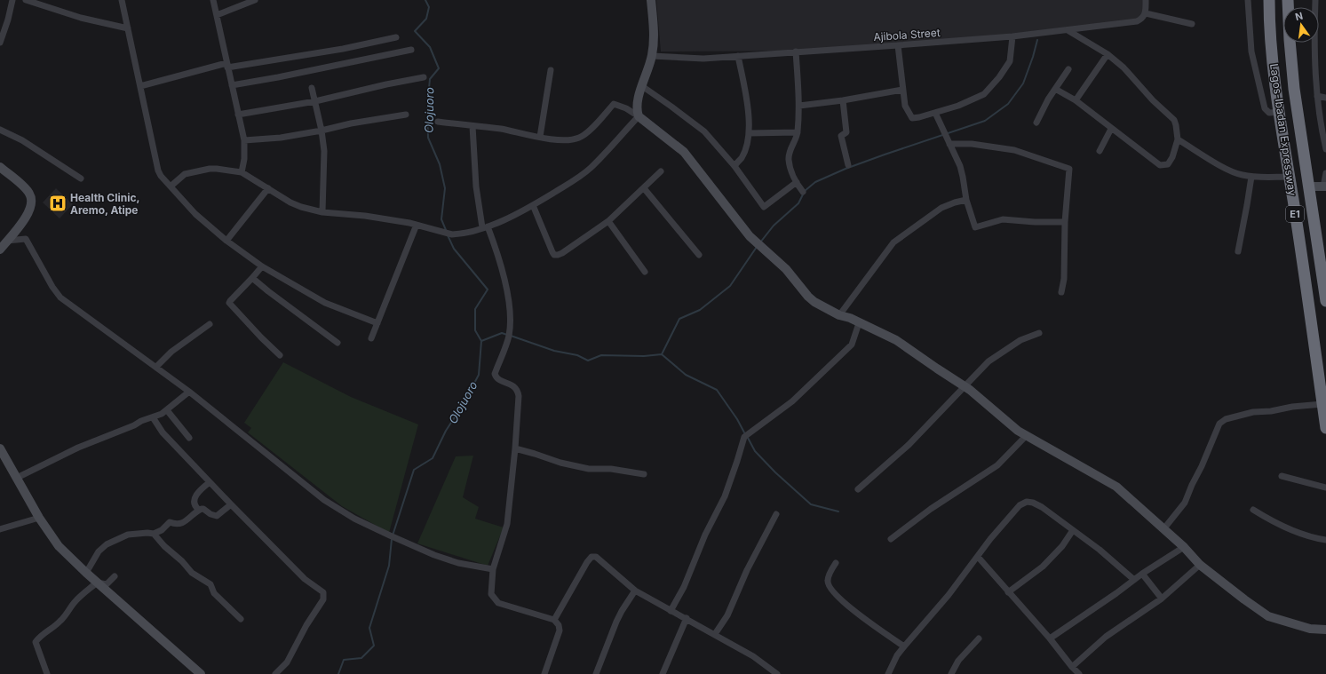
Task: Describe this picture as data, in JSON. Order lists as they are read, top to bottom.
{
  "streets": {
    "highway": ["Lagos-Ibadan Expressway", "E1"],
    "street": ["Ajibola Street"]
  },
  "water": ["Olojuoro"],
  "places": {
    "hospital": ["Health Clinic, Aremo, Atipe"]
  },
  "north": "top"
}
